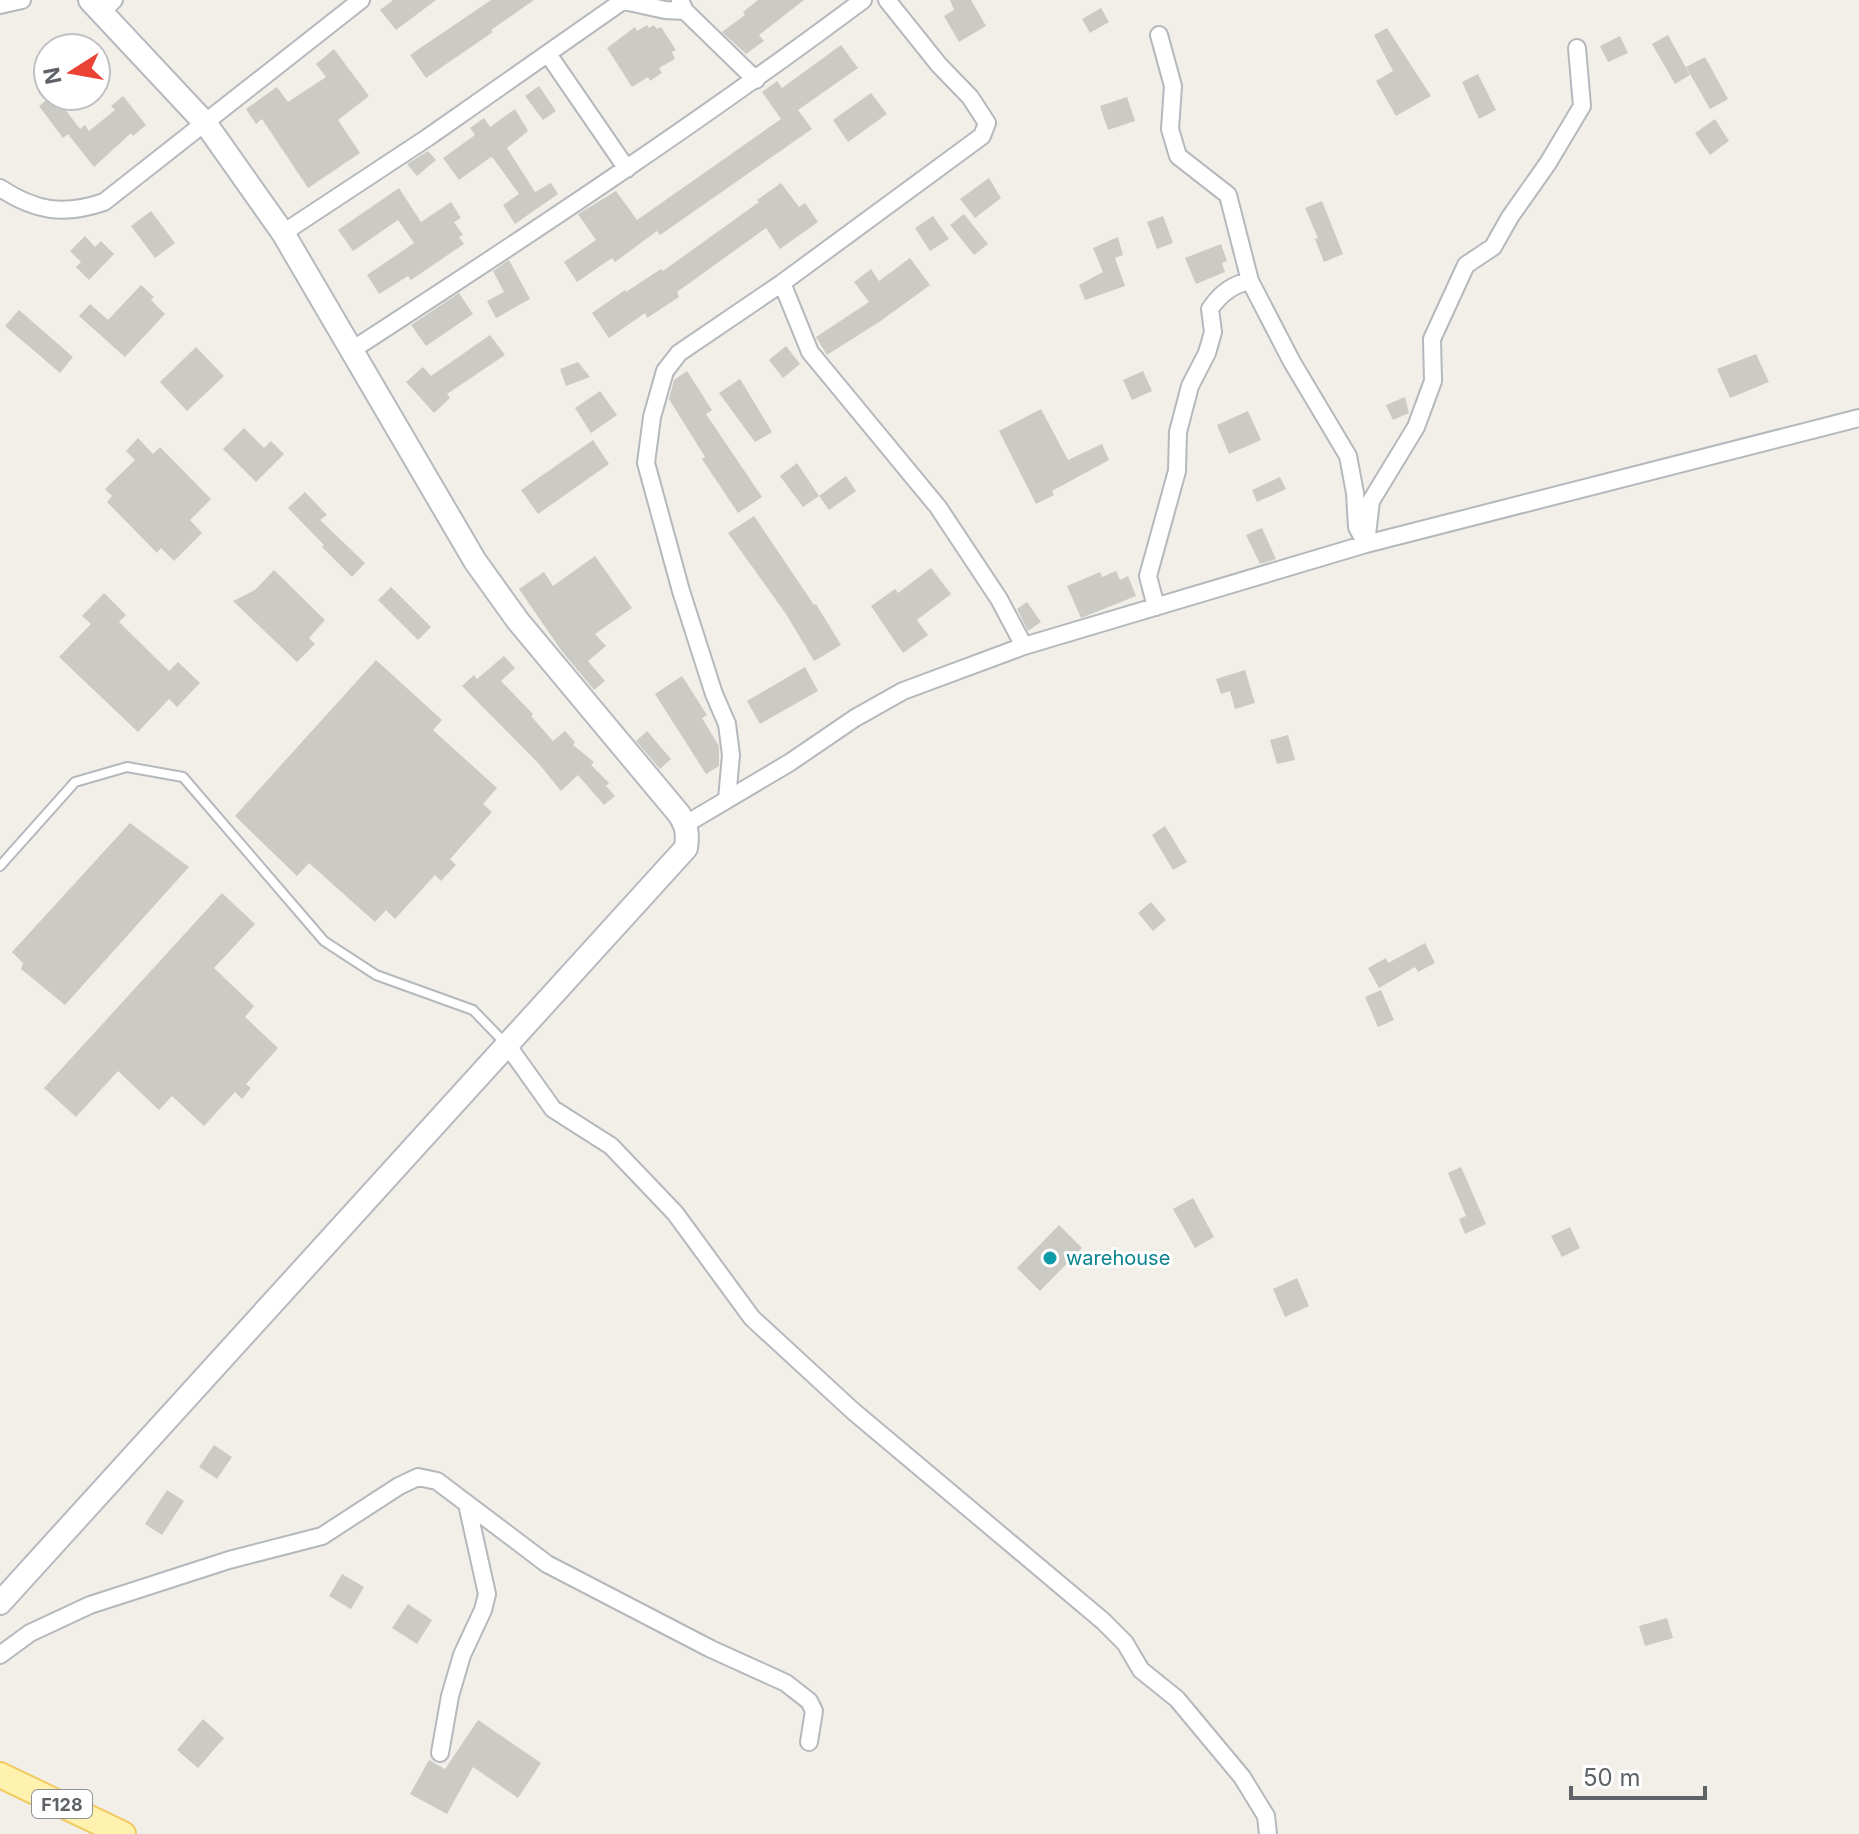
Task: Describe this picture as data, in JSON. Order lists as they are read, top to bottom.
{
  "streets": {
    "main road": ["F128"]
  },
  "places": ["warehouse"],
  "scale_bar": "50 m",
  "north": "left"
}
